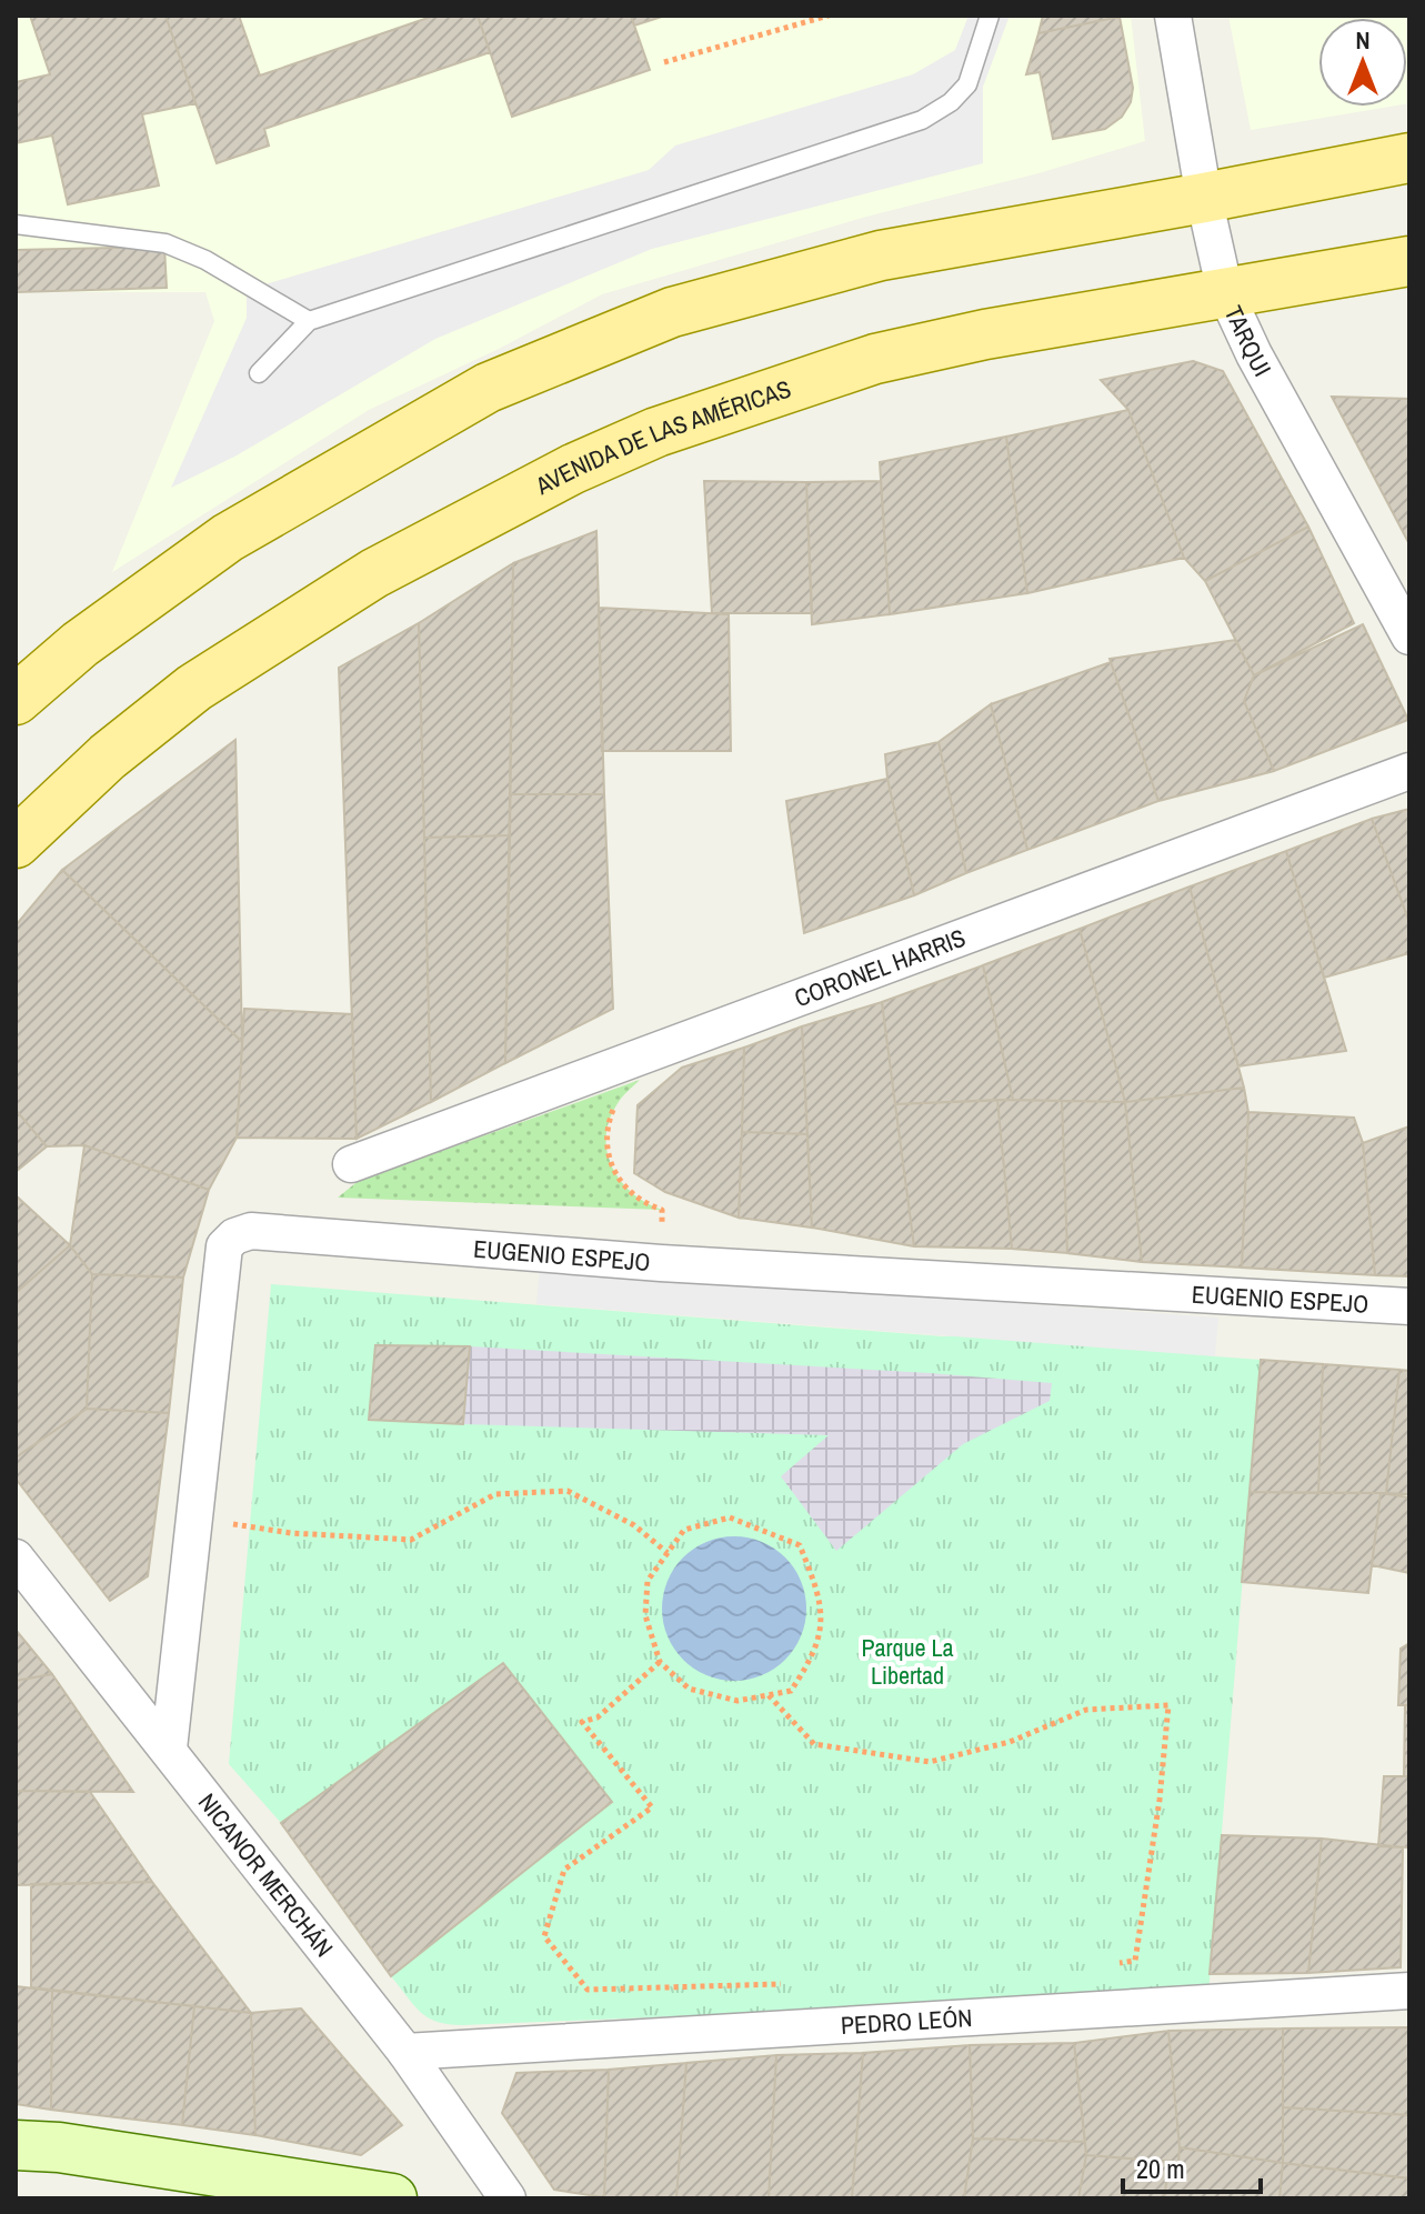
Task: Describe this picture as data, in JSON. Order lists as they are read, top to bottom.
{
  "streets": {
    "main road": ["AVENIDA DE LAS AMÉRICAS"],
    "street": [
      "TARQUI",
      "CORONEL HARRIS",
      "EUGENIO ESPEJO",
      "NICANOR MERCHÁN",
      "PEDRO LEÓN"
    ]
  },
  "crossings": [
    ["TARQUI", "AVENIDA DE LAS AMÉRICAS"],
    ["EUGENIO ESPEJO", "NICANOR MERCHÁN"],
    ["NICANOR MERCHÁN", "PEDRO LEÓN"]
  ],
  "parks": ["Parque La Libertad"],
  "scale_bar": "20 m",
  "north": "top"
}
